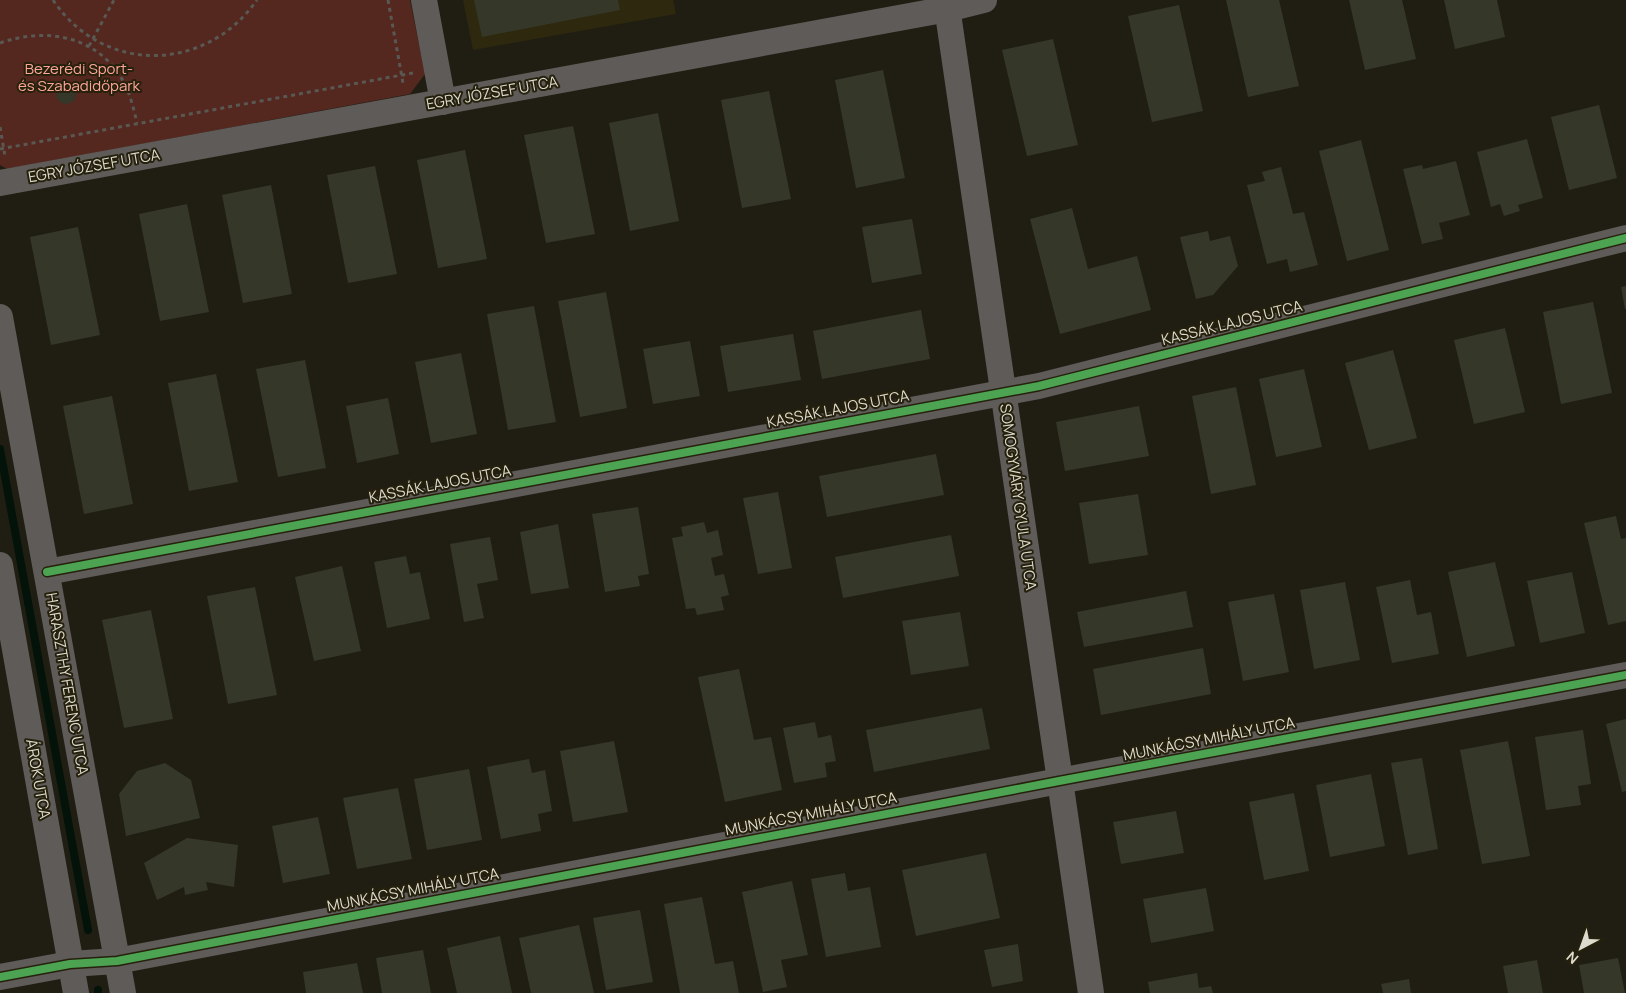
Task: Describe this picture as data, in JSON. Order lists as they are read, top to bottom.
{
  "streets": {
    "street": [
      "EGRY JÓZSEF UTCA",
      "KASSÁK LAJOS UTCA",
      "SOMOGYVÁRY GYULA UTCA",
      "HARASZTHY FERENC UTCA",
      "MUNKÁCSY MIHÁLY UTCA",
      "ÁROK UTCA"
    ]
  },
  "crossings": [
    ["EGRY JÓZSEF UTCA", "SOMOGYVÁRY GYULA UTCA"],
    ["KASSÁK LAJOS UTCA", "SOMOGYVÁRY GYULA UTCA"],
    ["KASSÁK LAJOS UTCA", "HARASZTHY FERENC UTCA"],
    ["SOMOGYVÁRY GYULA UTCA", "MUNKÁCSY MIHÁLY UTCA"],
    ["HARASZTHY FERENC UTCA", "MUNKÁCSY MIHÁLY UTCA"],
    ["MUNKÁCSY MIHÁLY UTCA", "ÁROK UTCA"]
  ],
  "parks": ["Bezerédi Sport- és Szabadidőpark"],
  "north": "bottom left"
}
